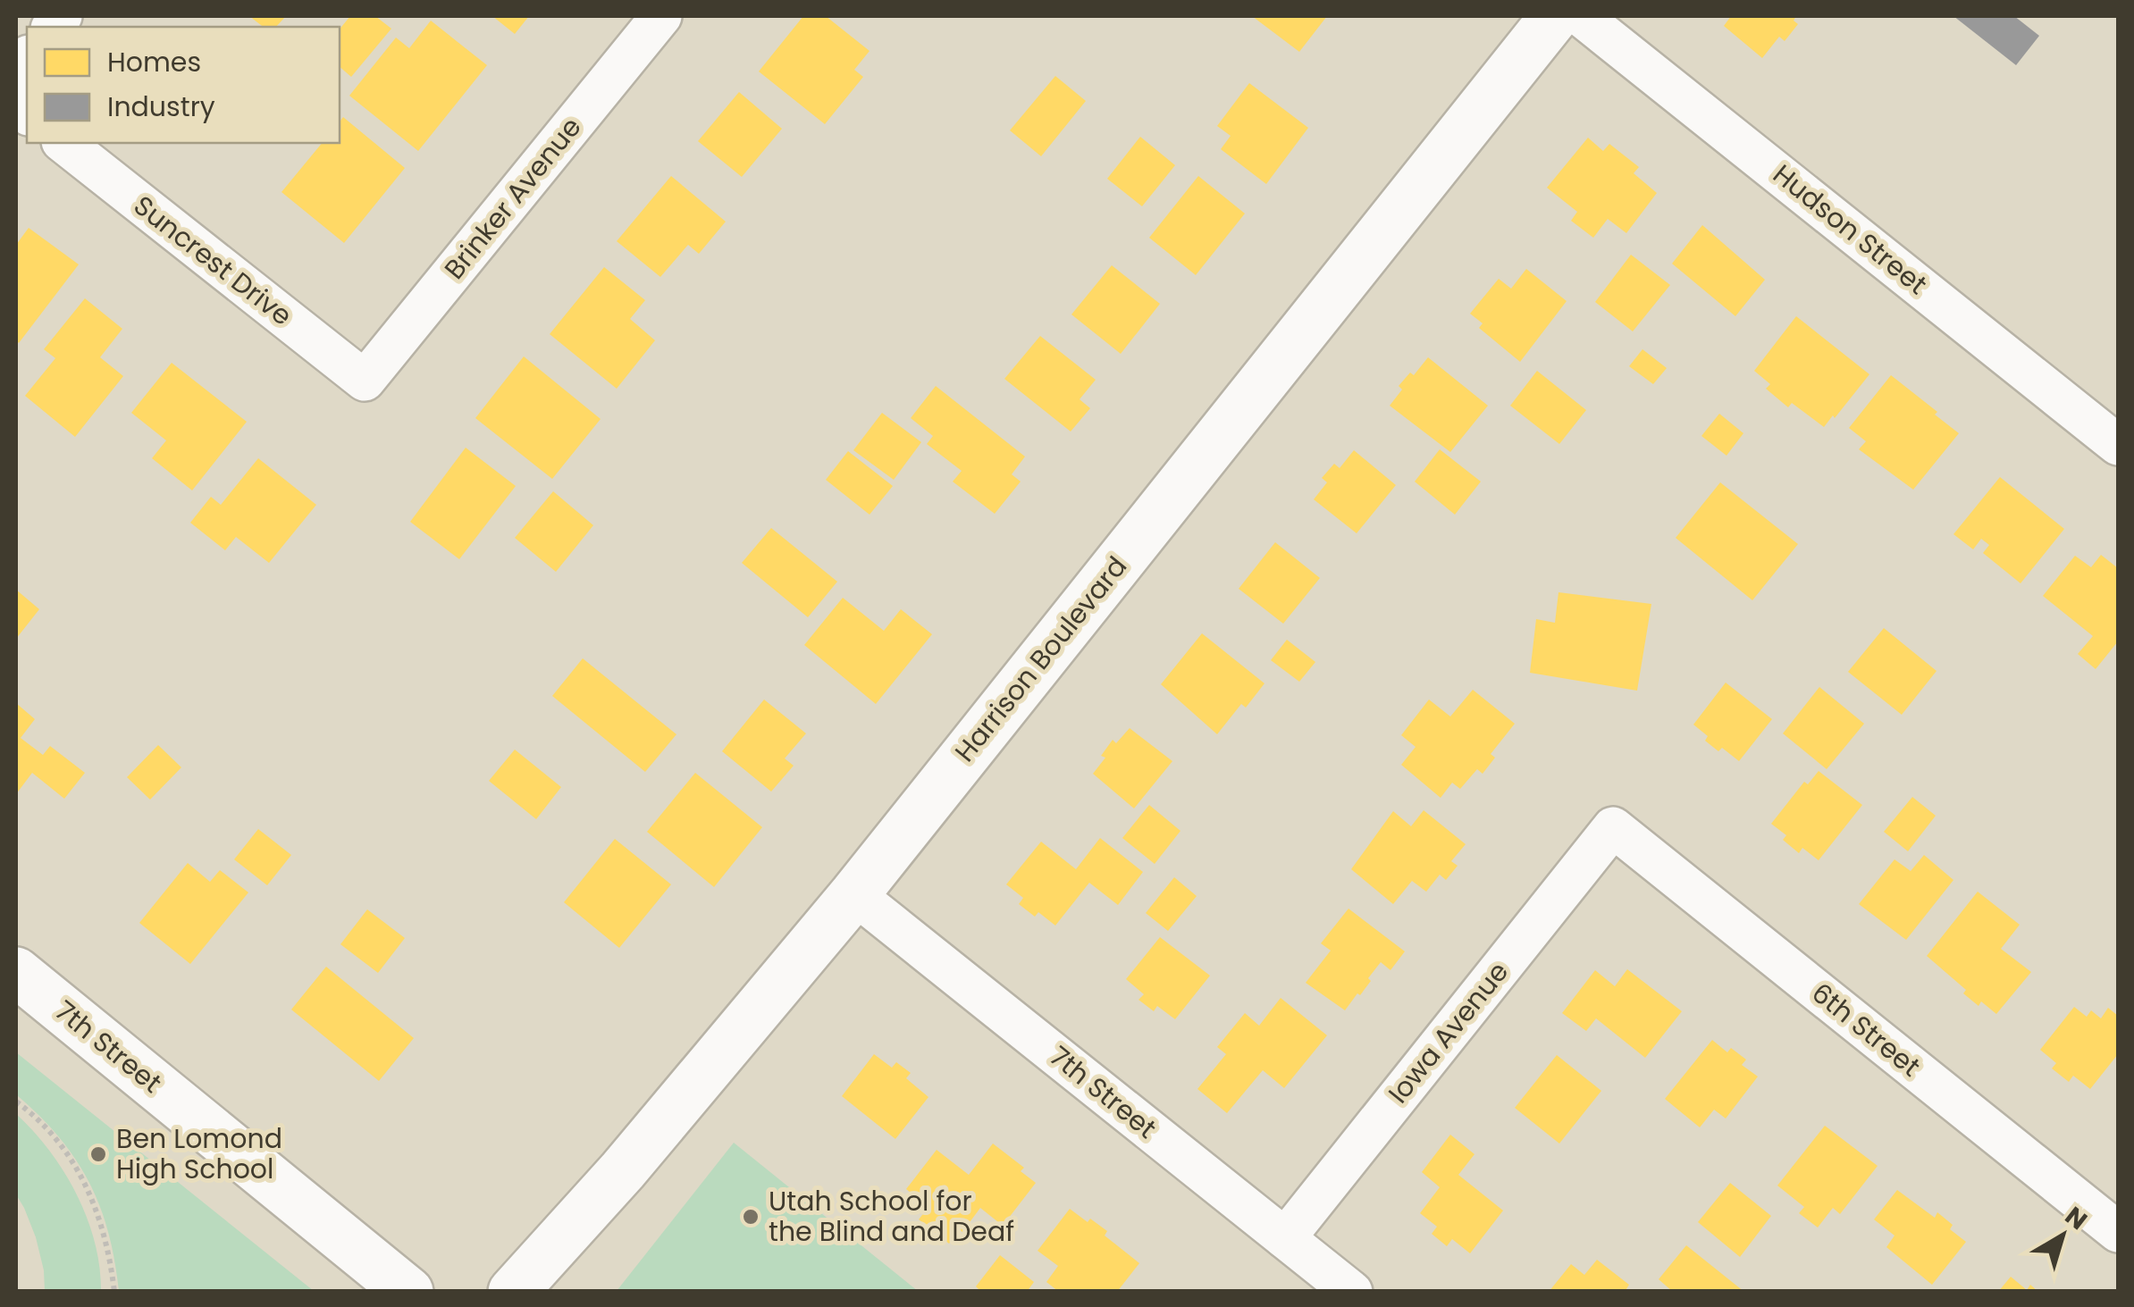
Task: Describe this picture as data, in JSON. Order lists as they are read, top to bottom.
{
  "streets": {
    "main road": ["Harrison Boulevard", "7th Street"],
    "street": [
      "Brinker Avenue",
      "Hudson Street",
      "Suncrest Drive",
      "6th Street",
      "Iowa Avenue"
    ]
  },
  "crossings": [
    ["Brinker Avenue", "Suncrest Drive"],
    ["Harrison Boulevard", "7th Street"],
    ["6th Street", "Iowa Avenue"],
    ["Iowa Avenue", "7th Street"]
  ],
  "places": ["Ben Lomond High School", "Utah School for the Blind and Deaf"],
  "legend": ["Homes", "Industry"],
  "north": "top right"
}
